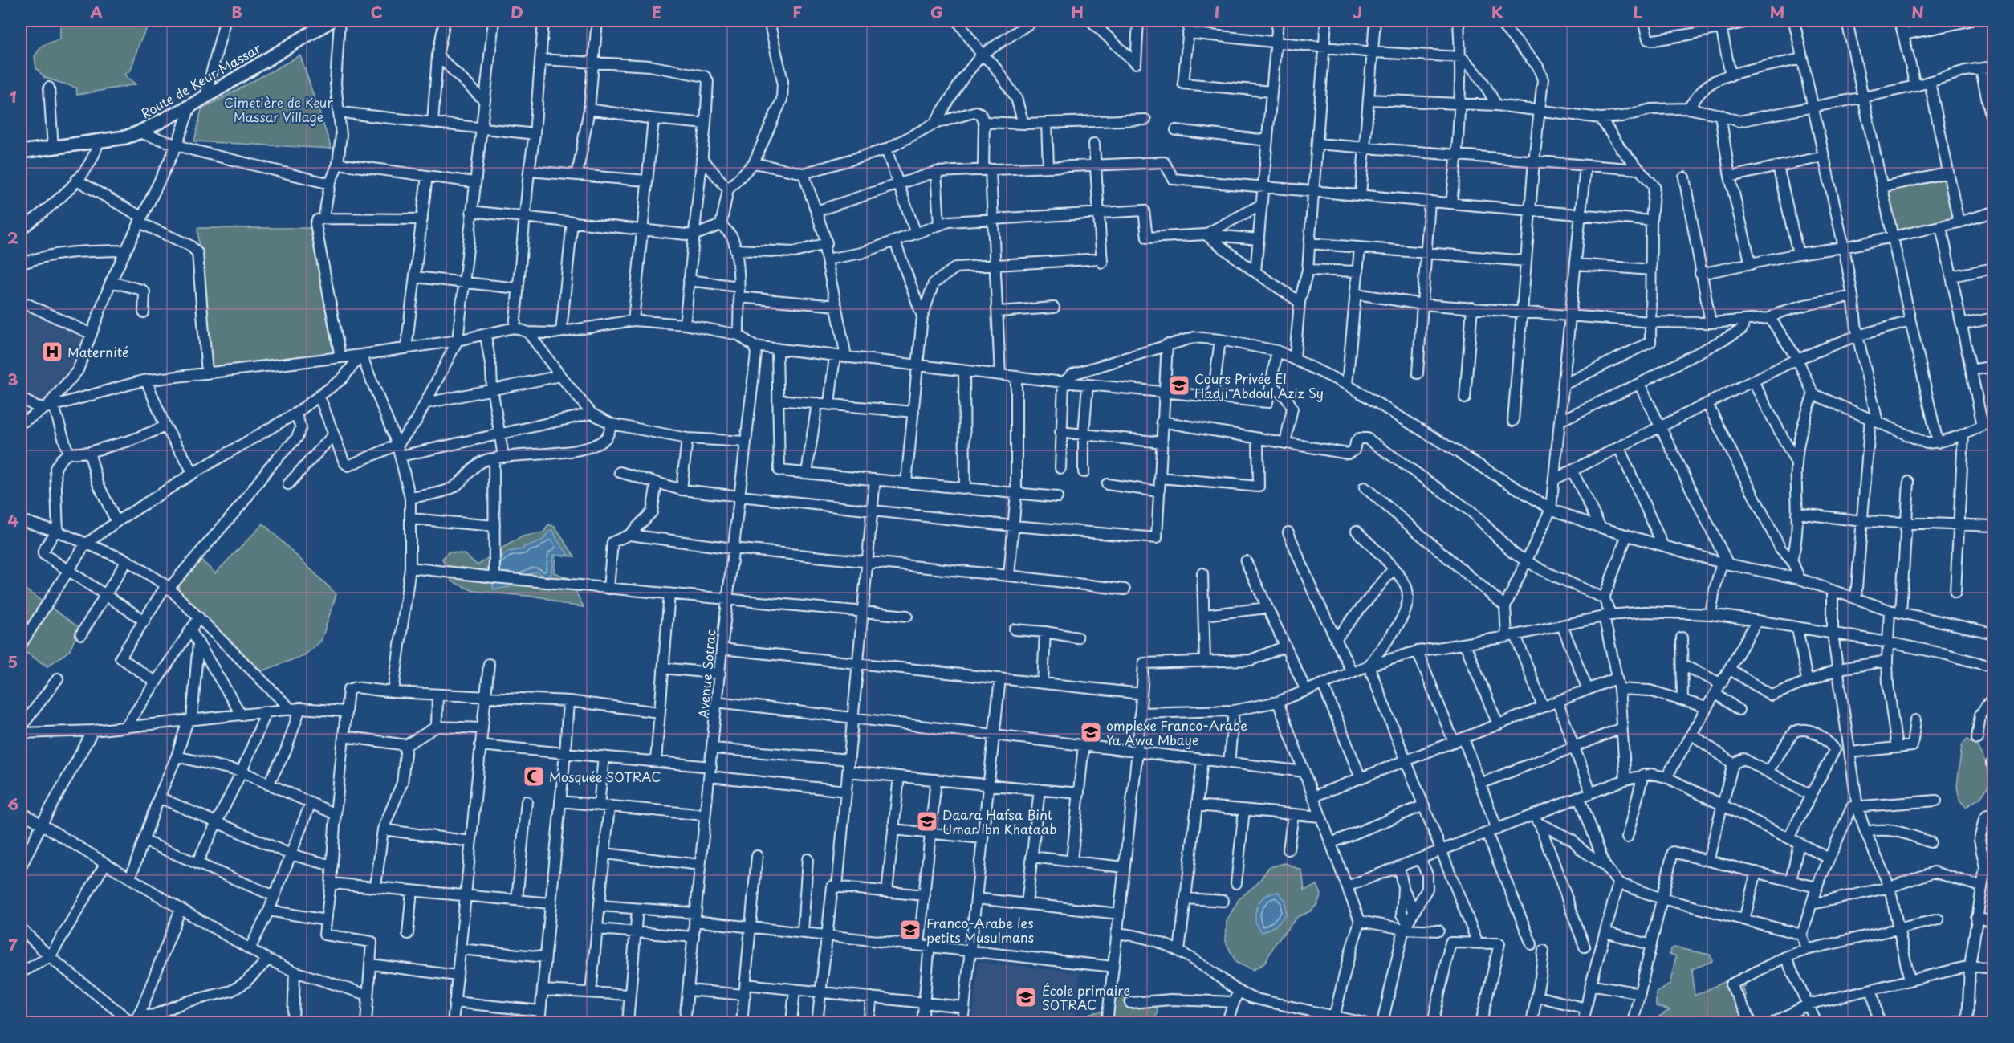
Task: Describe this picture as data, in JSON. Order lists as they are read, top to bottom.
{
  "streets": {
    "main road": ["Route de Keur Massar"],
    "street": ["Avenue Sotrac"]
  },
  "parks": ["Cimetière de Keur Massar Village"],
  "places": {
    "hospital": ["Maternité"],
    "school or university": [
      "Cours Privée El Hadji Abdoul Aziz Sy",
      "omplexe Franco-Arabe Ya Awa Mbaye",
      "Daara Hafsa Bint Umar Ibn Khataab",
      "Franco-Arabe les petits Musulmans",
      "École primaire SOTRAC"
    ],
    "mosque": ["Mosquée SOTRAC"]
  },
  "grid": {
    "columns": [
      "A",
      "B",
      "C",
      "D",
      "E",
      "F",
      "G",
      "H",
      "I",
      "J",
      "K",
      "L",
      "M",
      "N"
    ],
    "rows": [
      "1",
      "2",
      "3",
      "4",
      "5",
      "6",
      "7"
    ]
  }
}
